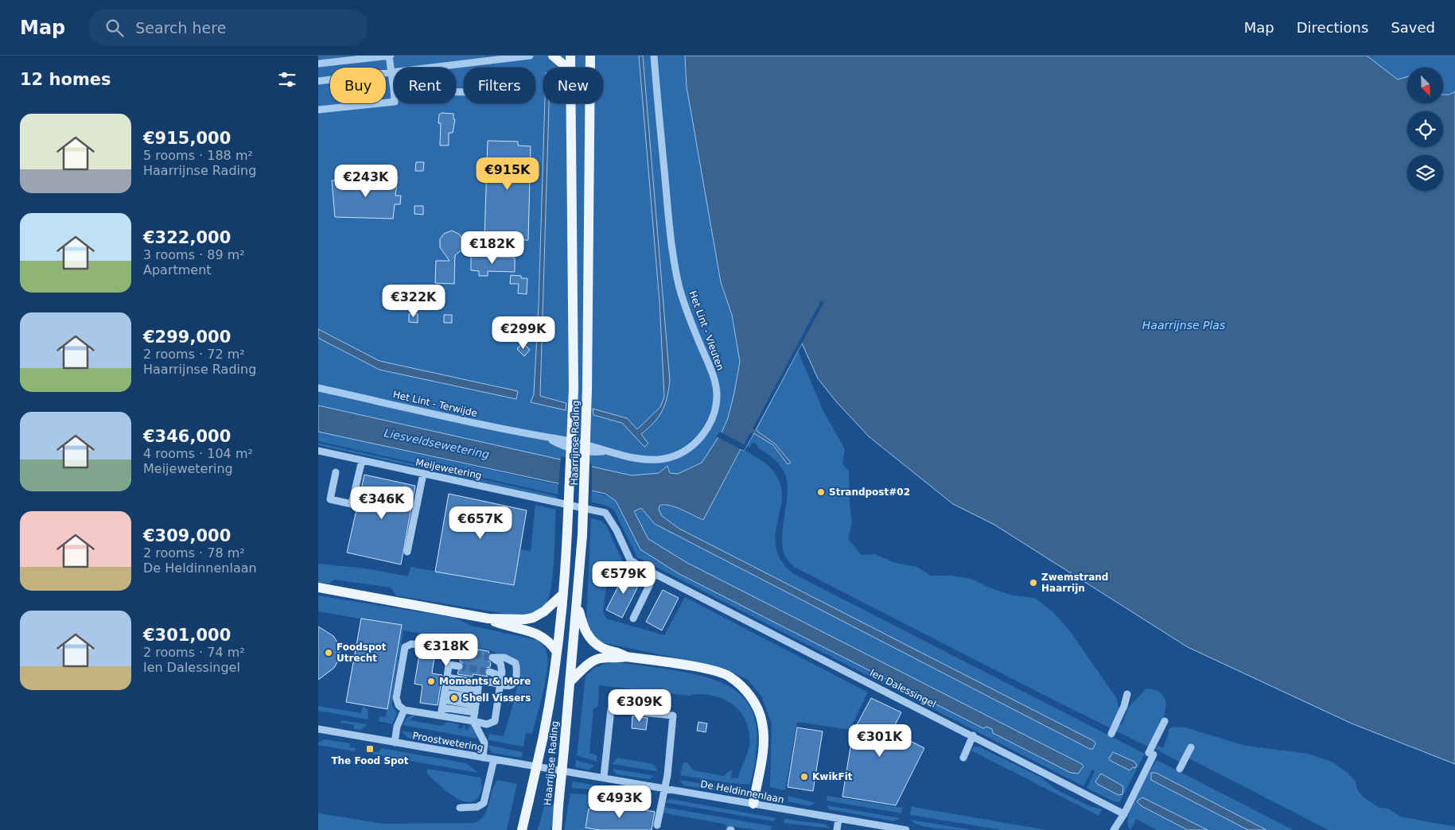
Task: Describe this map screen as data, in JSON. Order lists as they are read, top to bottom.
{
  "streets": {
    "main road": ["Haarrijnse Rading"],
    "street": [
      "Het Lint - Vleuten",
      "Het Lint - Terwijde",
      "Meijewetering",
      "Ien Dalessingel",
      "Proostwetering",
      "De Heldinnenlaan"
    ]
  },
  "crossings": [
    ["Het Lint - Vleuten", "Het Lint - Terwijde"],
    ["Meijewetering", "Ien Dalessingel"],
    ["Proostwetering", "De Heldinnenlaan"]
  ],
  "water": ["Haarrijnse Plas", "Liesveldsewetering"],
  "places": {
    "other": [
      "Strandpost#02",
      "Zwemstrand Haarrijn",
      "Foodspot Utrecht",
      "Moments & More",
      "Shell Vissers",
      "KwikFit"
    ],
    "transit": ["The Food Spot"]
  },
  "north": "bottom right",
  "page": {
    "header": "Map",
    "search": "Search here",
    "nav": ["Map", "Directions", "Saved"],
    "heading": "12 homes",
    "chip": [
      "Buy",
      "Rent",
      "Filters",
      "New"
    ],
    "list": [
      {
        "name": "€915,000",
        "note": "5 rooms · 188 m² · Haarrijnse Rading"
      },
      {
        "name": "€322,000",
        "note": "3 rooms · 89 m² · Apartment"
      },
      {
        "name": "€299,000",
        "note": "2 rooms · 72 m² · Haarrijnse Rading"
      },
      {
        "name": "€346,000",
        "note": "4 rooms · 104 m² · Meijewetering"
      },
      {
        "name": "€309,000",
        "note": "2 rooms · 78 m² · De Heldinnenlaan"
      },
      {
        "name": "€301,000",
        "note": "2 rooms · 74 m² · Ien Dalessingel"
      }
    ],
    "price": [
      "€915K",
      "€243K",
      "€182K",
      "€322K",
      "€299K",
      "€346K",
      "€657K",
      "€579K",
      "€318K",
      "€309K",
      "€301K",
      "€493K"
    ]
  }
}
